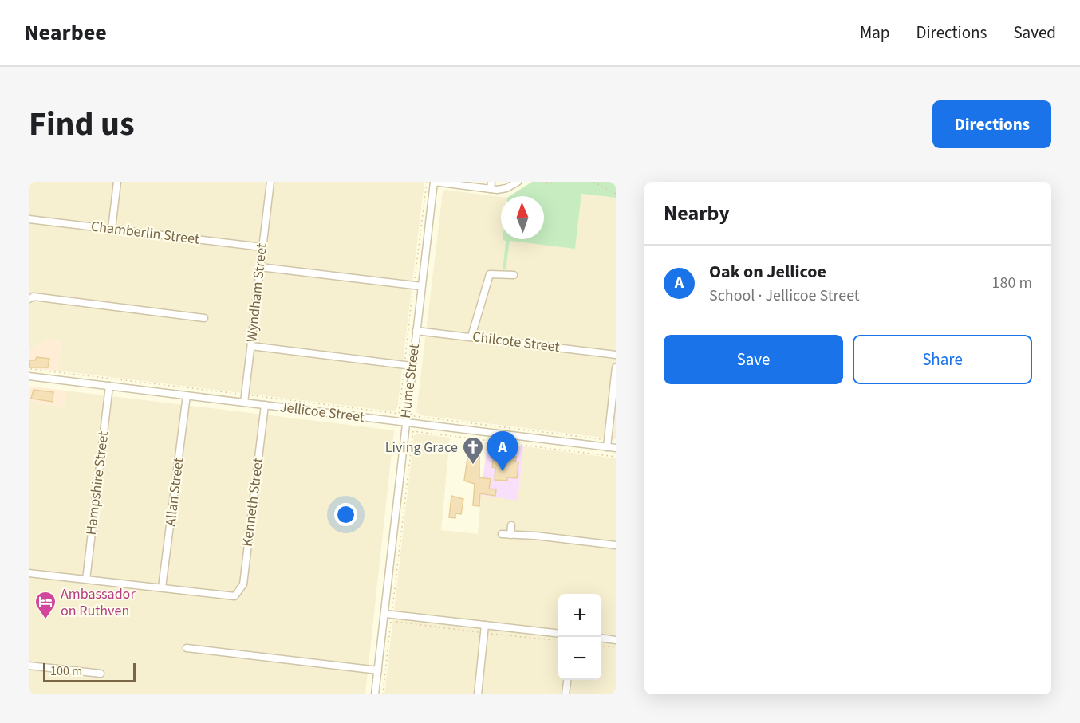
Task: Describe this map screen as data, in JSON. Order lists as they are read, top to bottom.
{
  "streets": {
    "street": [
      "Chamberlin Street",
      "Wyndham Street",
      "Chilcote Street",
      "Hume Street",
      "Jellicoe Street",
      "Hampshire Street",
      "Allan Street",
      "Kenneth Street"
    ]
  },
  "crossings": [
    ["Chamberlin Street", "Wyndham Street"],
    ["Wyndham Street", "Jellicoe Street"],
    ["Chilcote Street", "Hume Street"],
    ["Hume Street", "Jellicoe Street"],
    ["Jellicoe Street", "Hampshire Street"],
    ["Jellicoe Street", "Allan Street"],
    ["Jellicoe Street", "Kenneth Street"],
    ["Allan Street", "Kenneth Street"]
  ],
  "places": {
    "church": ["Living Grace"],
    "hotel": ["Ambassador on Ruthven"]
  },
  "scale_bar": "100 m",
  "north": "top",
  "page": {
    "header": "Nearbee",
    "nav": ["Map", "Directions", "Saved"],
    "title": "Find us",
    "buttons": [
      "Directions",
      ["Save", "Share"]
    ],
    "heading": "Nearby",
    "list": [
      {
        "mark": "A",
        "name": "Oak on Jellicoe",
        "note": "School · Jellicoe Street",
        "value": "180 m"
      }
    ],
    "pins": "A",
    "map_buttons": ["+", "−"],
    "scale": "100 m"
  }
}
